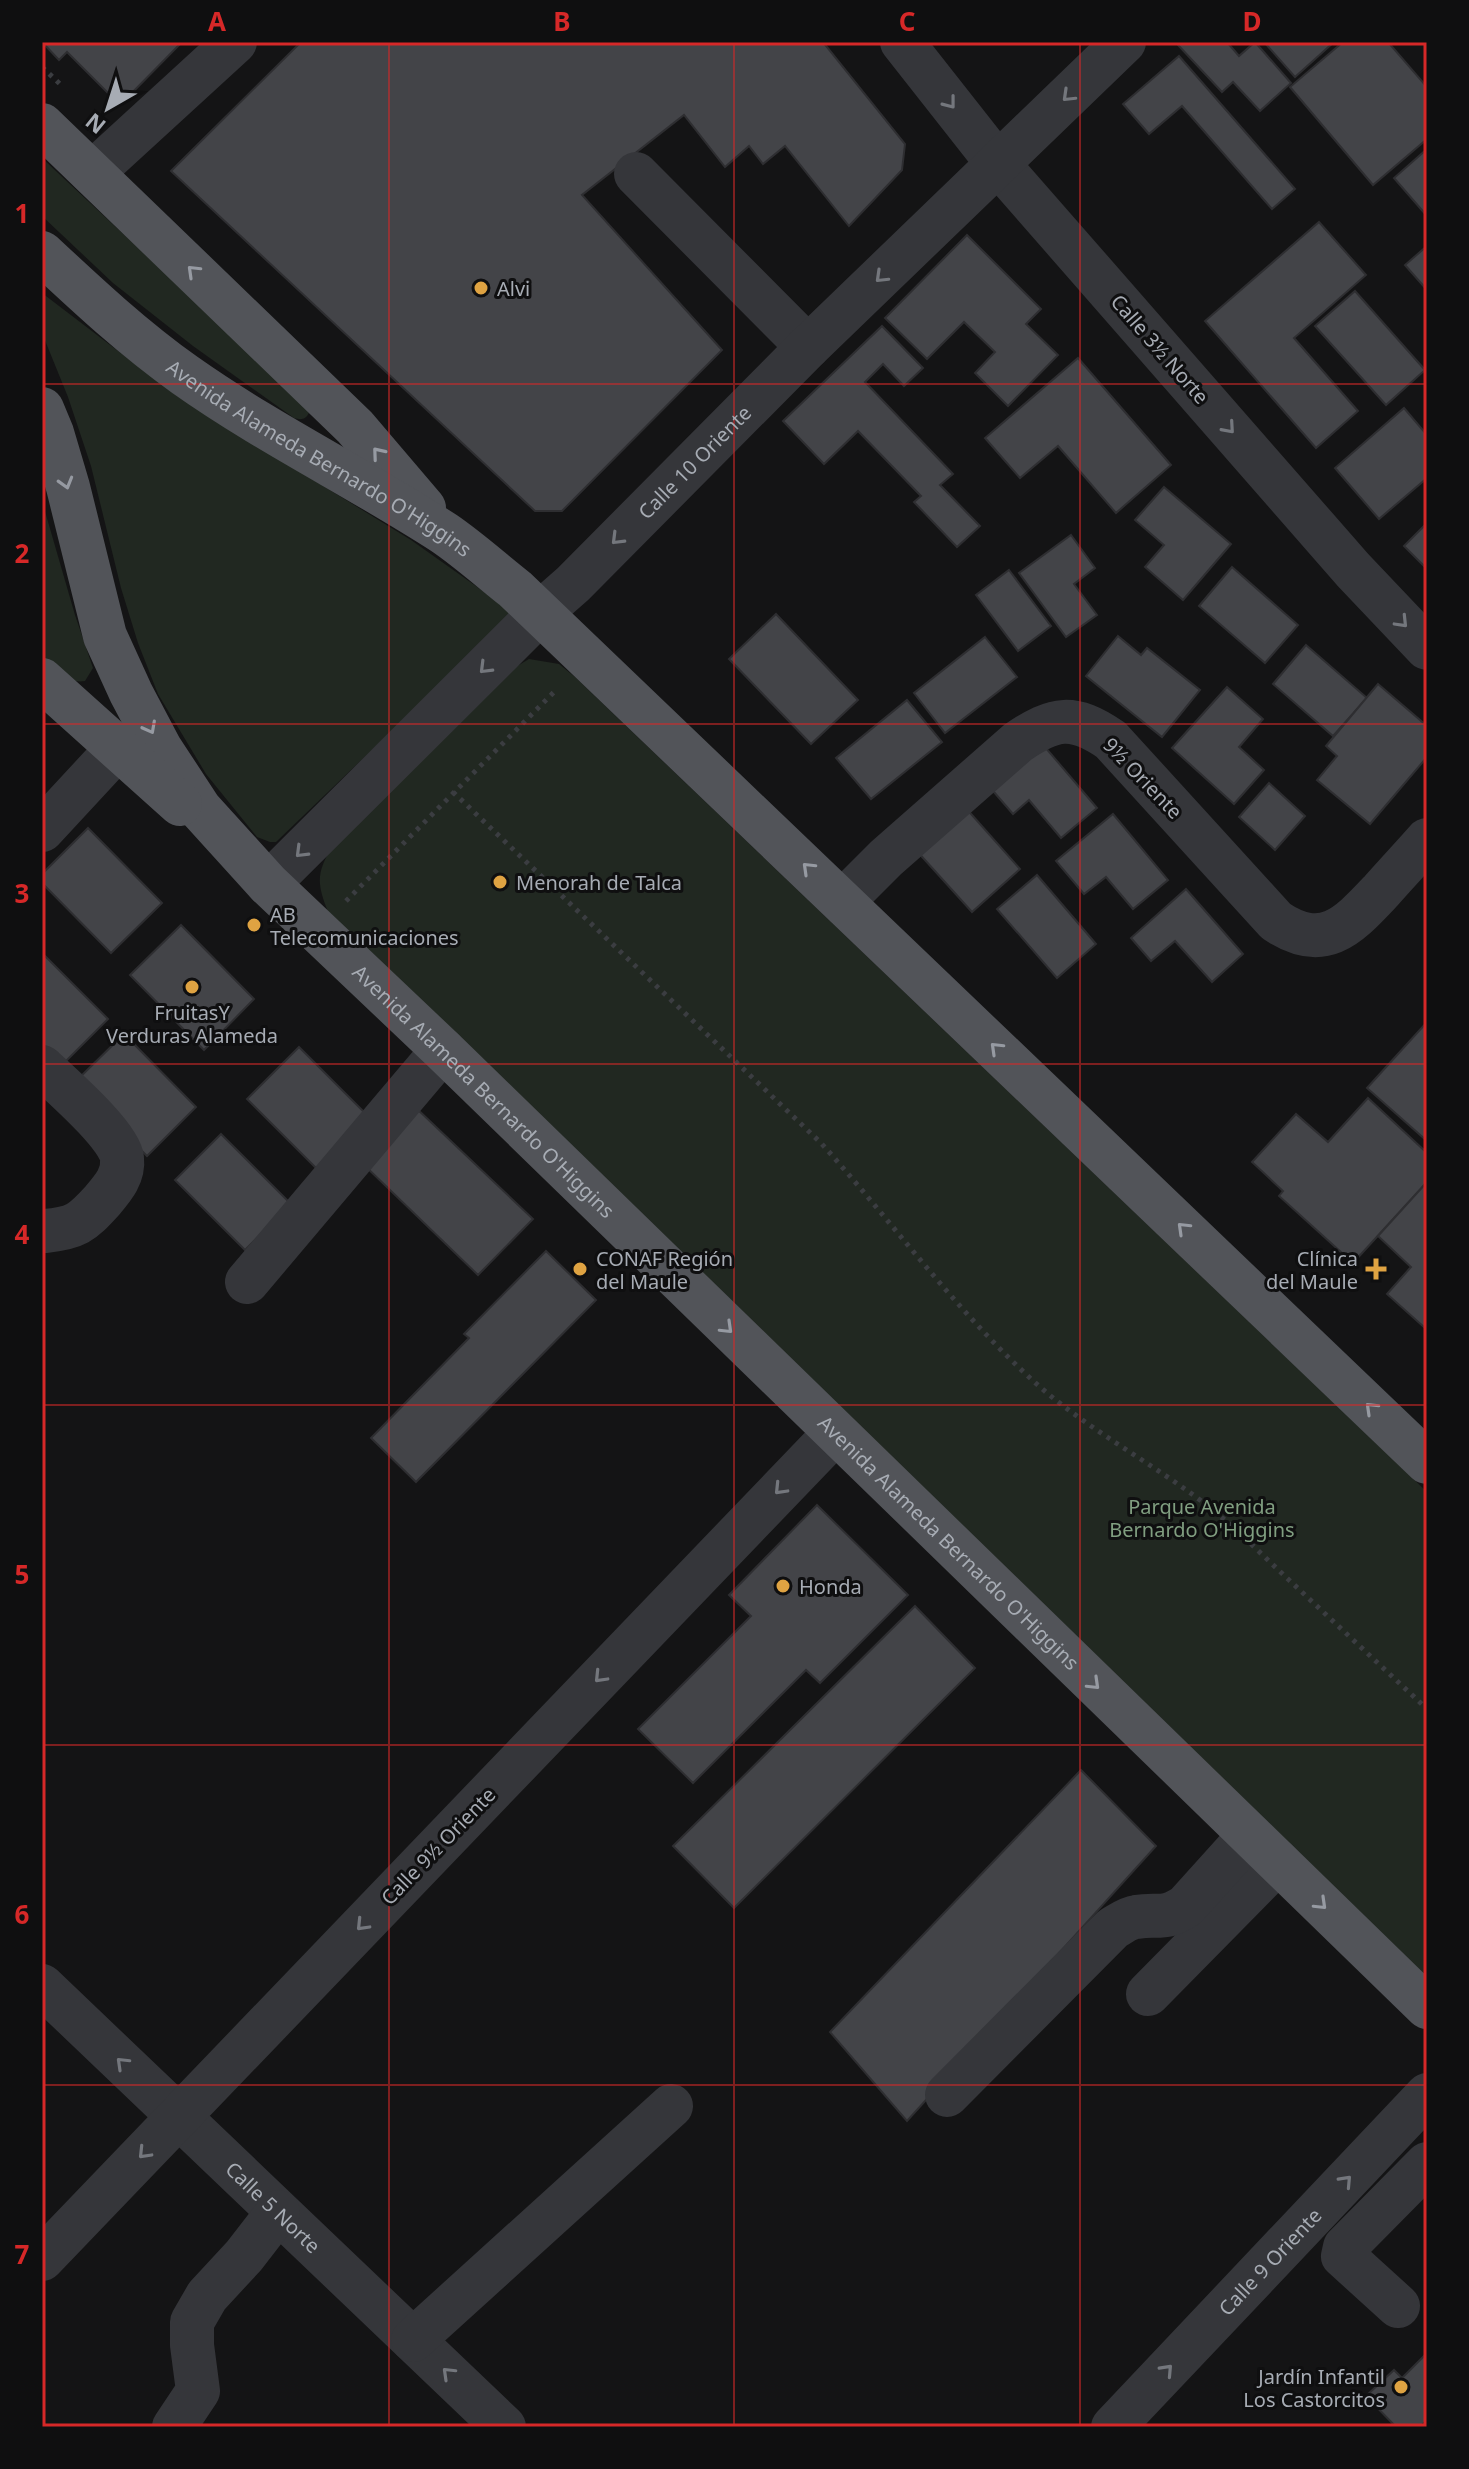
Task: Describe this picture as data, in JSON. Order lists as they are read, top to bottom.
{
  "streets": {
    "main road": ["Avenida Alameda Bernardo O'Higgins"],
    "street": [
      "Calle 3½ Norte",
      "Calle 10 Oriente",
      "9½ Oriente",
      "Calle 9½ Oriente",
      "Calle 5 Norte",
      "Calle 9 Oriente"
    ]
  },
  "crossings": [
    ["Calle 3½ Norte", "Calle 10 Oriente"],
    ["Avenida Alameda Bernardo O'Higgins", "Calle 10 Oriente"],
    ["Avenida Alameda Bernardo O'Higgins", "9½ Oriente"],
    ["Avenida Alameda Bernardo O'Higgins", "Calle 9½ Oriente"],
    ["Calle 9½ Oriente", "Calle 5 Norte"]
  ],
  "one_way": ["Calle 3½ Norte", "Calle 10 Oriente", "Calle 5 Norte"],
  "parks": ["Parque Avenida Bernardo O'Higgins"],
  "places": {
    "other": [
      "Alvi",
      "Menorah de Talca",
      "AB Telecomunicaciones",
      "FruitasY Verduras Alameda",
      "CONAF Región del Maule",
      "Honda",
      "Jardín Infantil Los Castorcitos"
    ],
    "health": ["Clínica del Maule"]
  },
  "north": "bottom left",
  "grid": {
    "columns": [
      "A",
      "B",
      "C",
      "D"
    ],
    "rows": [
      "1",
      "2",
      "3",
      "4",
      "5",
      "6",
      "7"
    ]
  }
}
